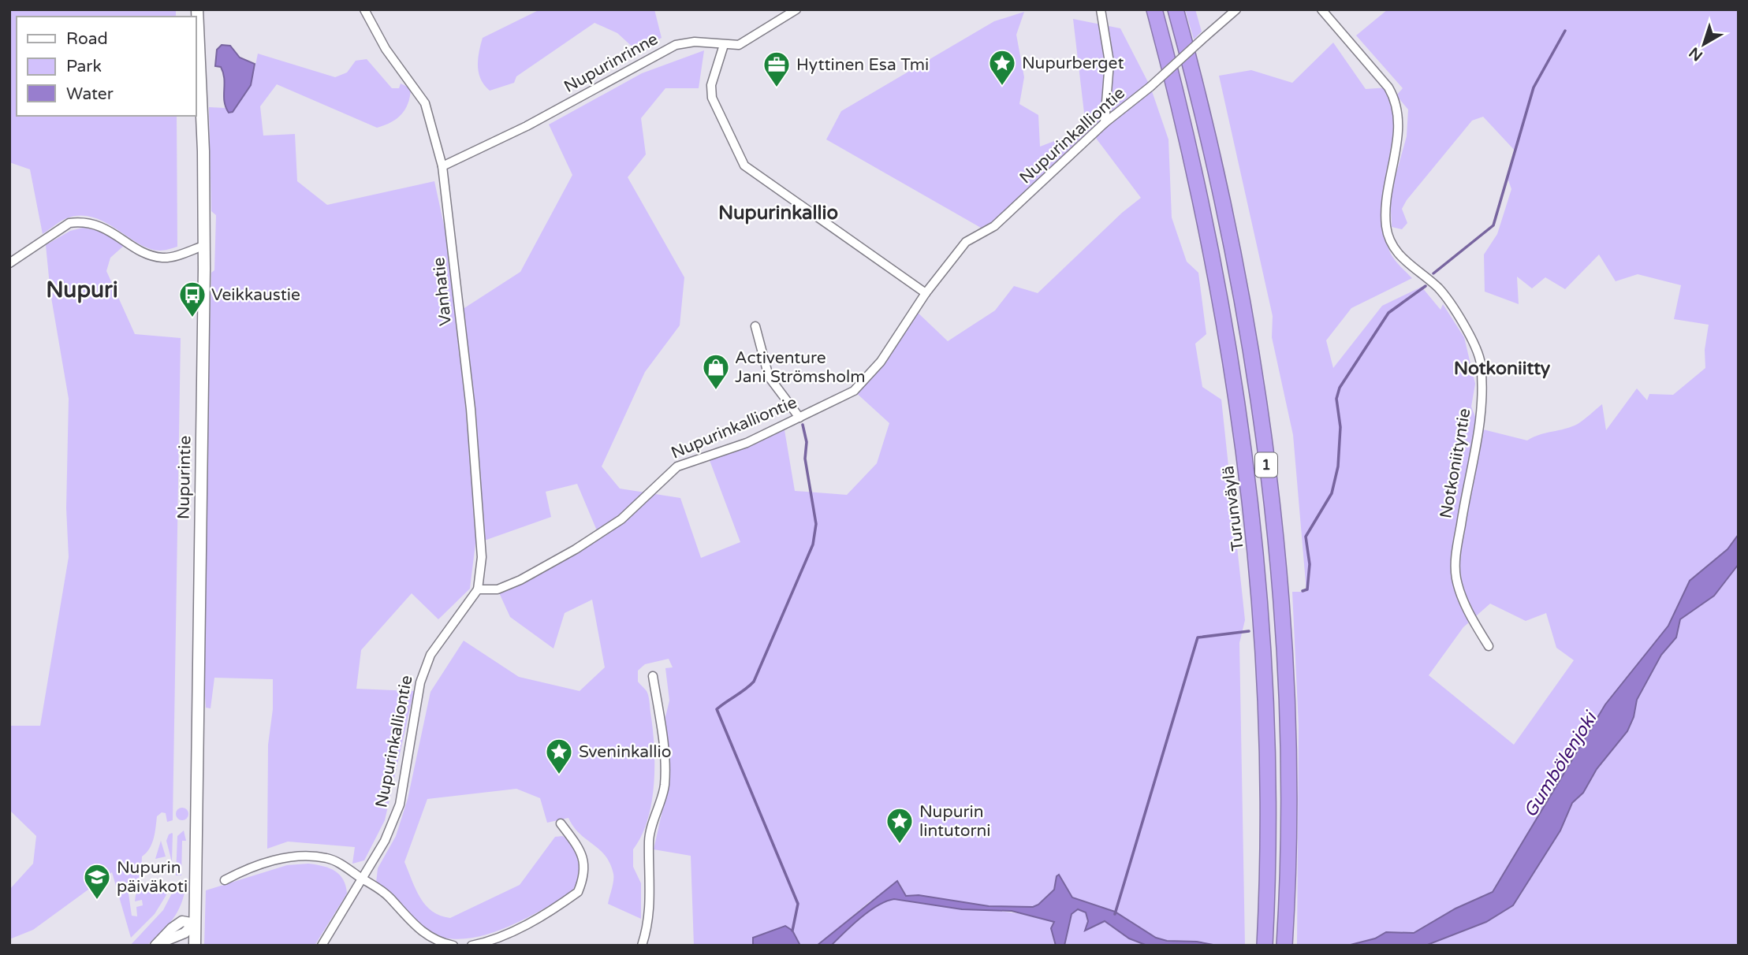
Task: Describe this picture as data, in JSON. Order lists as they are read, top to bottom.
{
  "streets": {
    "highway": ["1", "Turunväylä"],
    "main road": ["Nupurintie"],
    "street": [
      "Nupurinrinne",
      "Nupurinkalliontie",
      "Vanhatie",
      "Notkoniityntie"
    ]
  },
  "crossings": [
    ["Nupurinrinne", "Vanhatie"],
    ["Nupurinkalliontie", "Vanhatie"]
  ],
  "districts": ["Nupurinkallio", "Nupuri", "Notkoniitty"],
  "water": ["Gumbölenjoki"],
  "places": {
    "place": ["Nupurberget", "Sveninkallio", "Nupurin lintutorni"],
    "office": ["Hyttinen Esa Tmi"],
    "bus stop": ["Veikkaustie"],
    "shop": ["Activenture Jani Strömsholm"],
    "school or university": ["Nupurin päiväkoti"]
  },
  "legend": ["Road", "Park", "Water"],
  "north": "bottom left"
}
